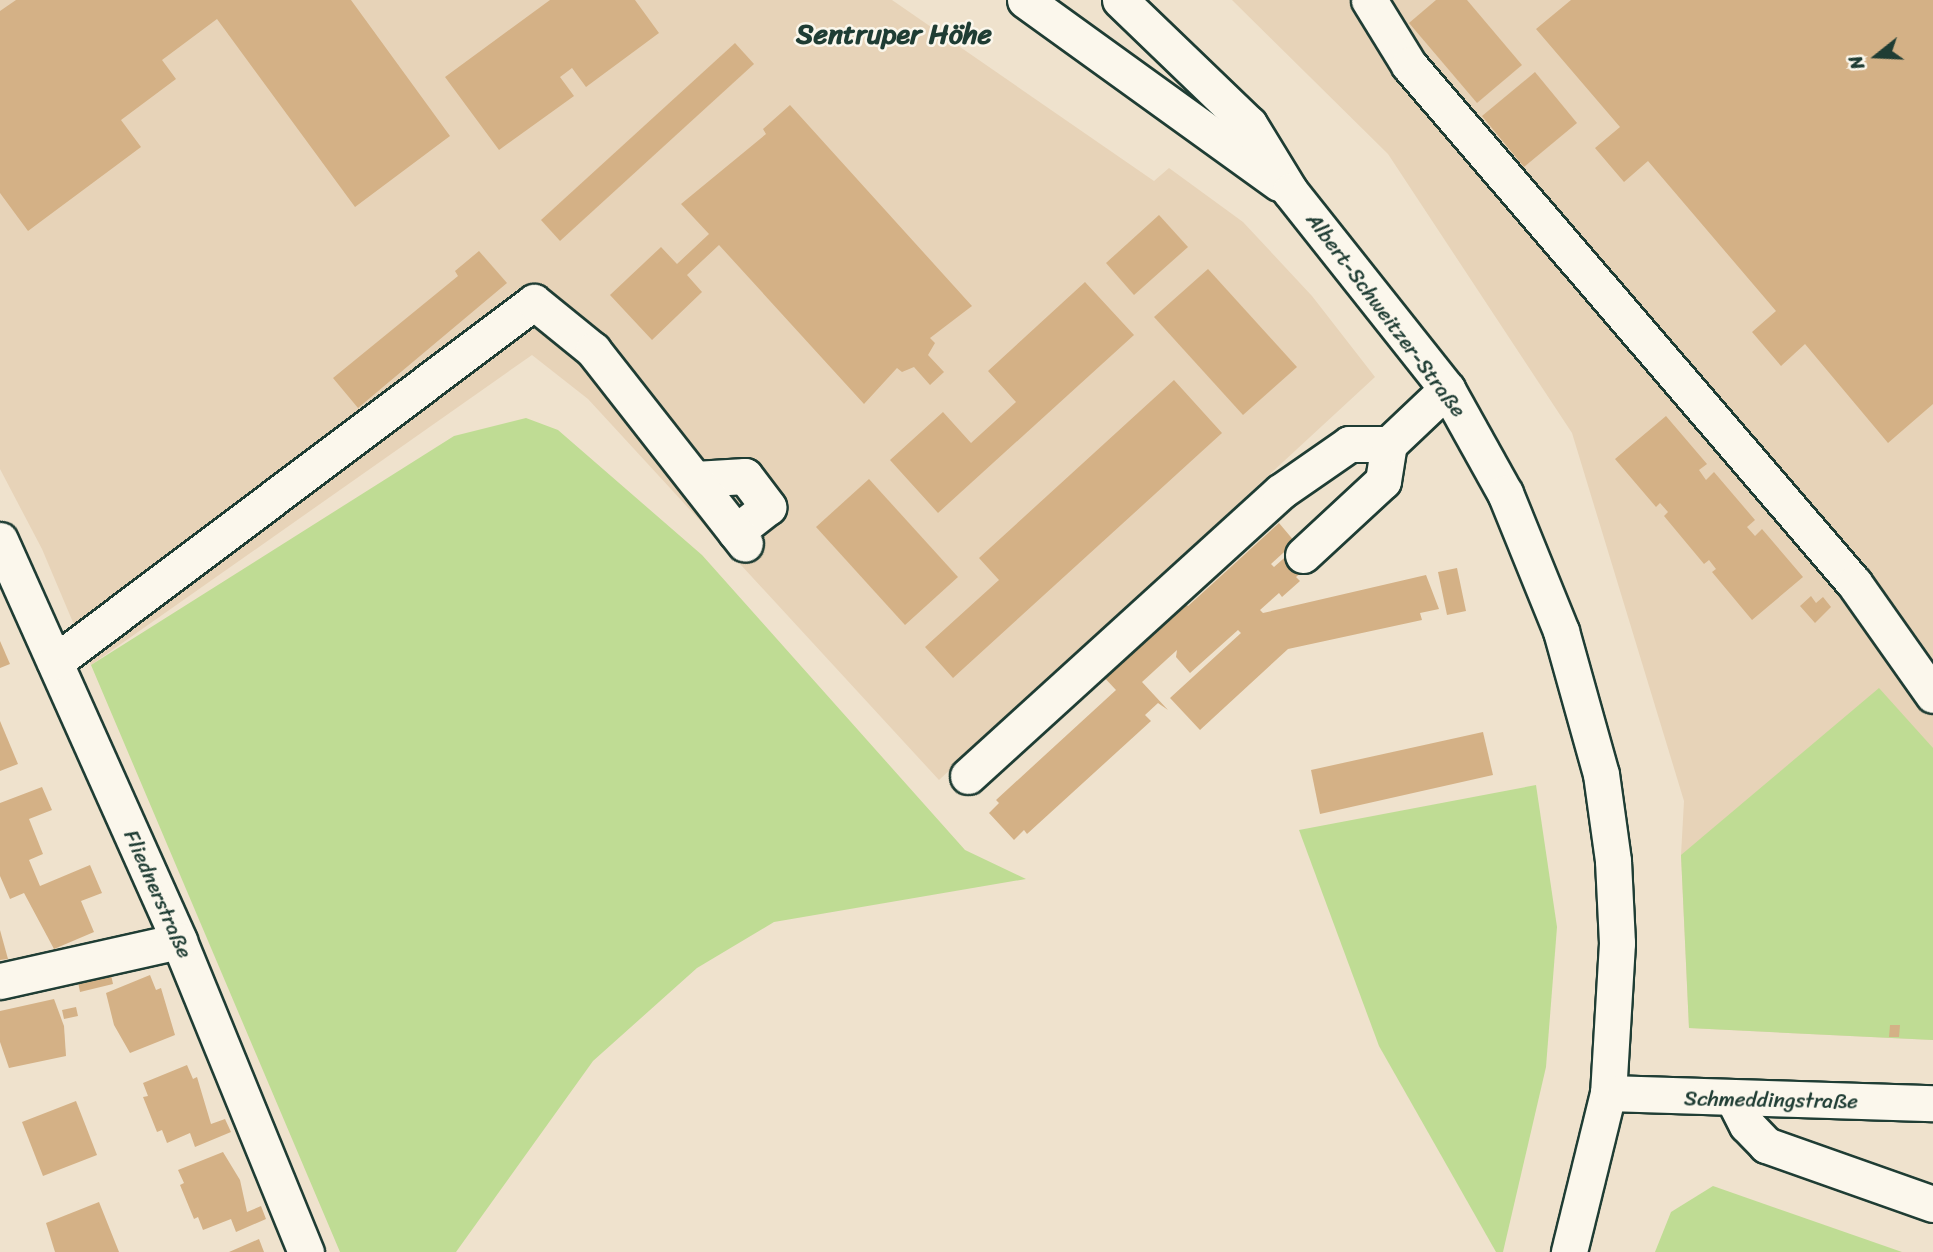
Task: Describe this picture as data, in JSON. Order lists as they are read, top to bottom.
{
  "streets": {
    "street": ["Albert-Schweitzer-Straße", "Fliednerstraße", "Schmeddingstraße"]
  },
  "crossings": [
    ["Albert-Schweitzer-Straße", "Schmeddingstraße"]
  ],
  "districts": ["Sentruper Höhe"],
  "north": "left"
}
